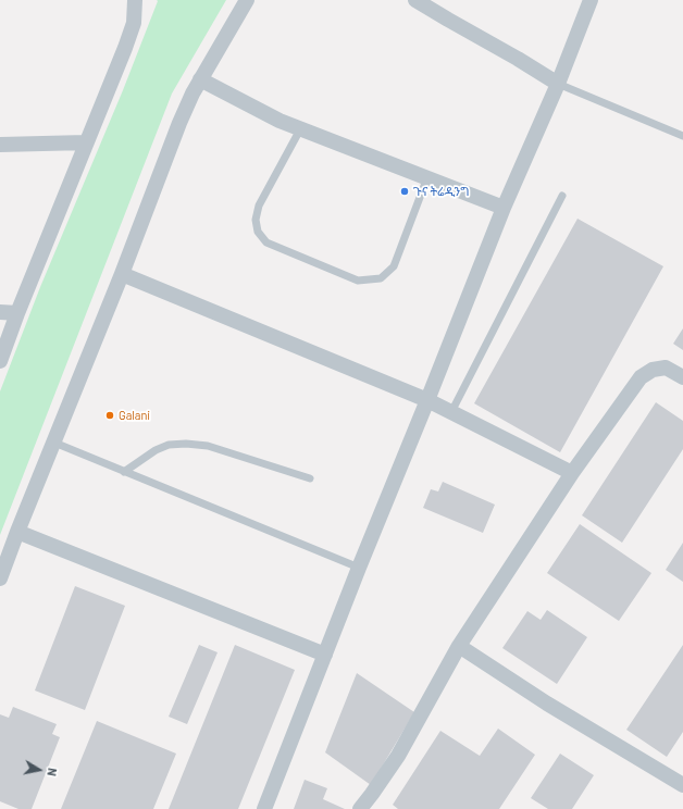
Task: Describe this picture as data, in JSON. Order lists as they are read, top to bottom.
{
  "places": ["ጉና ትሬዲንግ", "Galani"],
  "north": "right"
}
